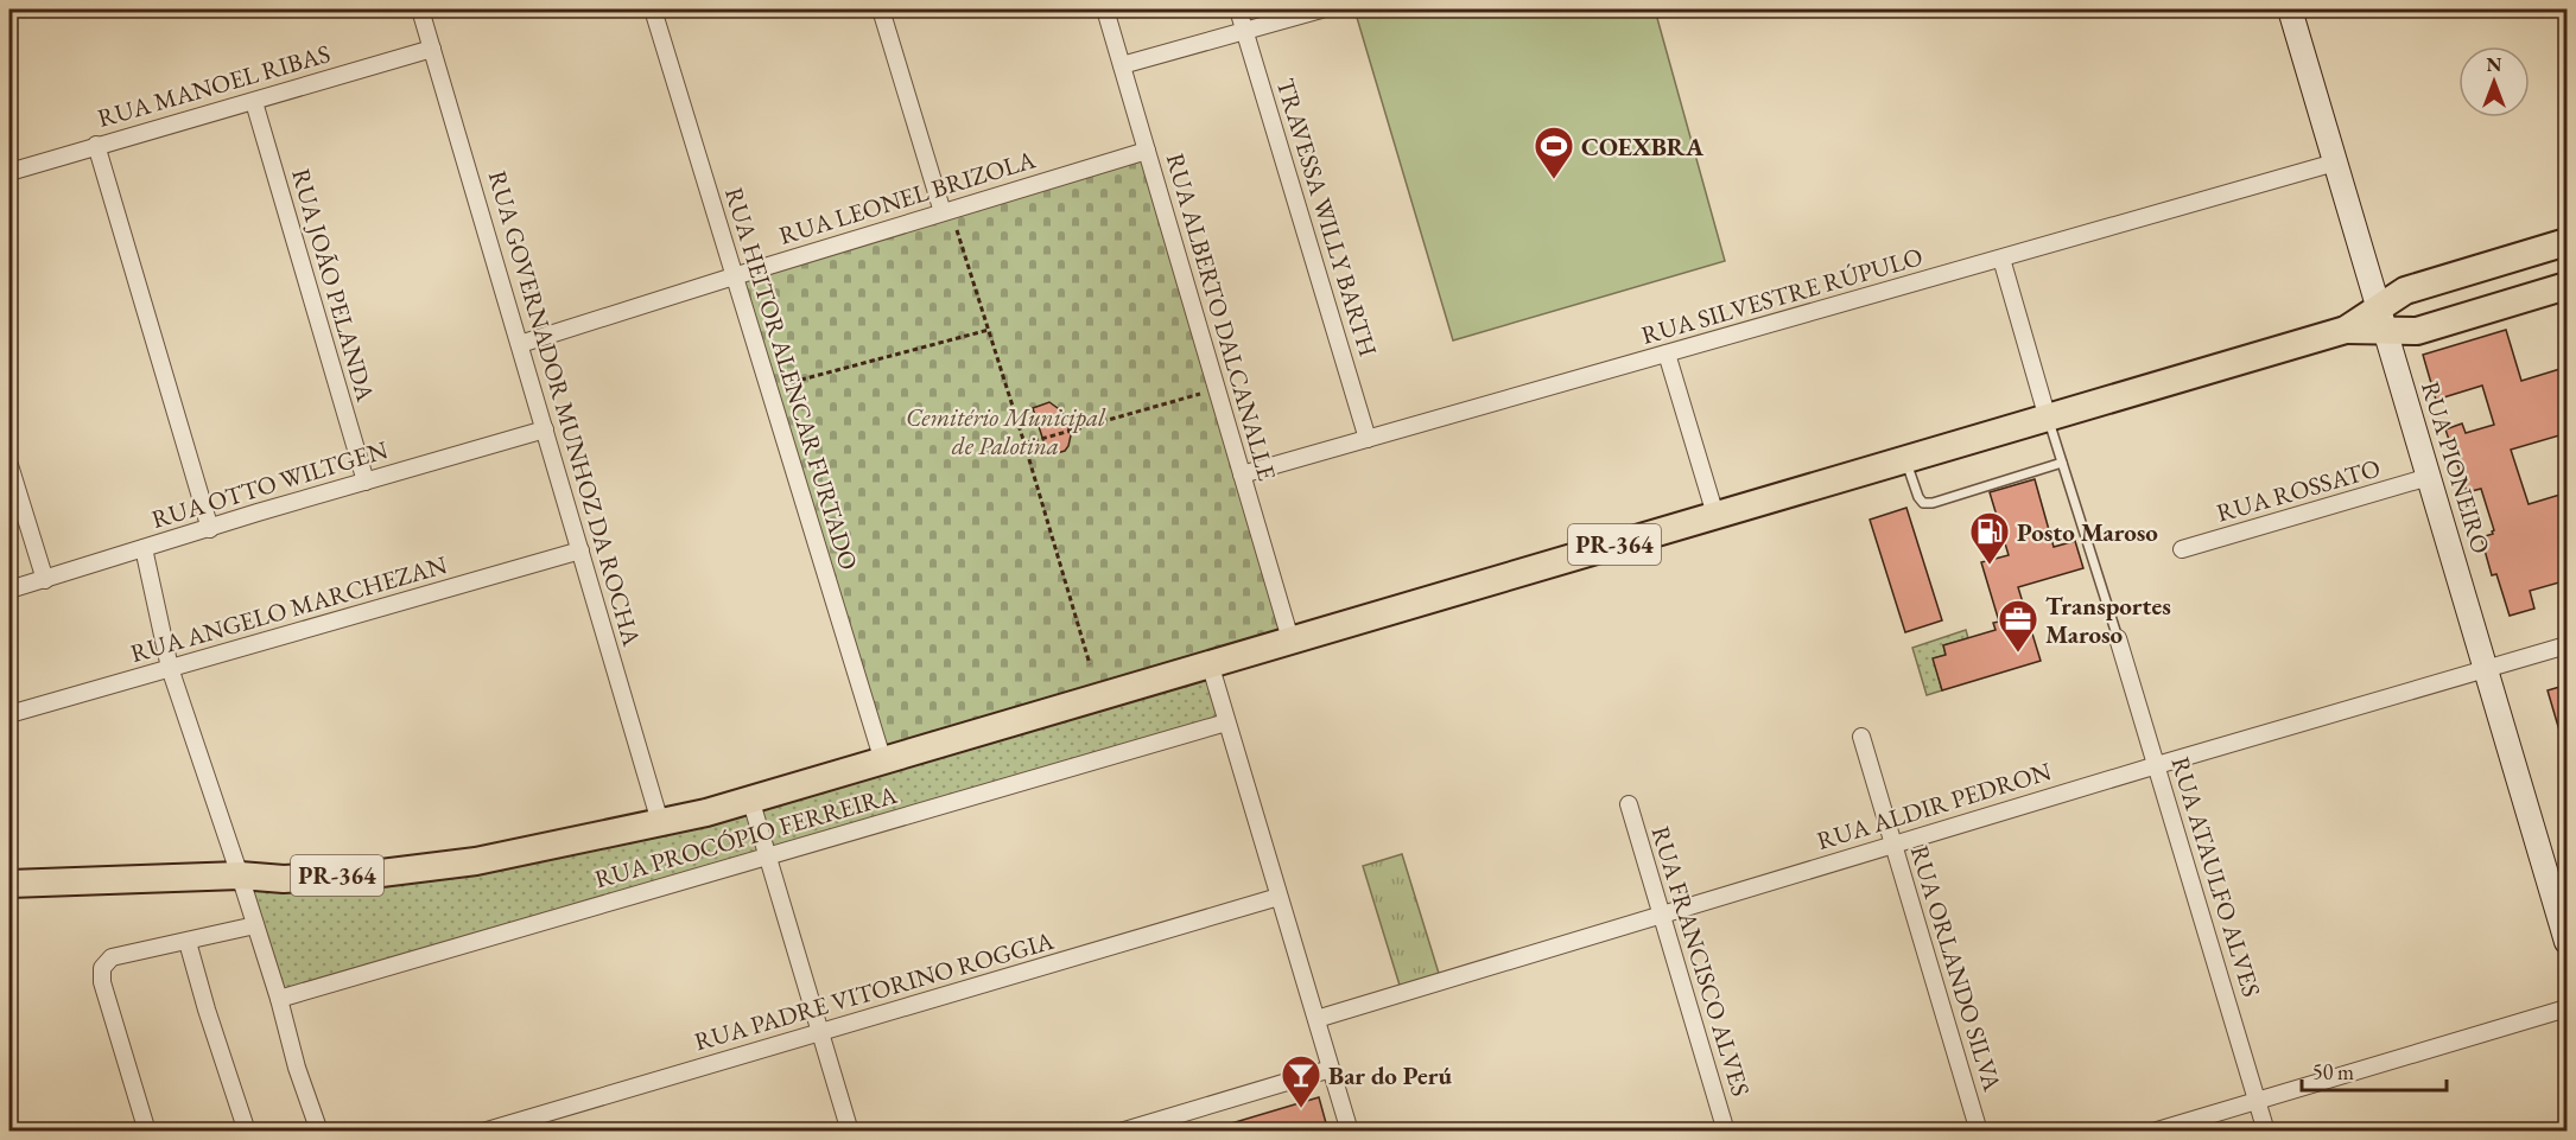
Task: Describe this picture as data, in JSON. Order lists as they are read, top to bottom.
{
  "streets": {
    "main road": ["PR-364"],
    "street": [
      "RUA MANOEL RIBAS",
      "RUA LEONEL BRIZOLA",
      "TRAVESSA WILLY BARTH",
      "RUA JOÃO PELANDA",
      "RUA SILVESTRE RÚPULO",
      "RUA ALBERTO DALCANALLE",
      "RUA HEITOR ALENCAR FURTADO",
      "RUA GOVERNADOR MUNHOZ DA ROCHA",
      "RUA PIONEIRO",
      "RUA OTTO WILTGEN",
      "RUA ROSSATO",
      "RUA ANGELO MARCHEZAN",
      "RUA ALDIR PEDRON",
      "RUA PROCÓPIO FERREIRA",
      "RUA ATAULFO ALVES",
      "RUA FRANCISCO ALVES",
      "RUA ORLANDO SILVA",
      "RUA PADRE VITORINO ROGGIA"
    ]
  },
  "crossings": [
    ["RUA MANOEL RIBAS", "RUA JOÃO PELANDA"],
    ["RUA MANOEL RIBAS", "RUA GOVERNADOR MUNHOZ DA ROCHA"],
    ["RUA LEONEL BRIZOLA", "RUA ALBERTO DALCANALLE"],
    ["RUA LEONEL BRIZOLA", "RUA HEITOR ALENCAR FURTADO"],
    ["RUA LEONEL BRIZOLA", "RUA GOVERNADOR MUNHOZ DA ROCHA"],
    ["TRAVESSA WILLY BARTH", "RUA SILVESTRE RÚPULO"],
    ["RUA JOÃO PELANDA", "RUA OTTO WILTGEN"],
    ["RUA SILVESTRE RÚPULO", "RUA ALBERTO DALCANALLE"],
    ["RUA SILVESTRE RÚPULO", "RUA PIONEIRO"],
    ["RUA ALBERTO DALCANALLE", "PR-364"],
    ["RUA HEITOR ALENCAR FURTADO", "PR-364"],
    ["RUA GOVERNADOR MUNHOZ DA ROCHA", "RUA OTTO WILTGEN"],
    ["RUA GOVERNADOR MUNHOZ DA ROCHA", "PR-364"],
    ["RUA GOVERNADOR MUNHOZ DA ROCHA", "RUA ANGELO MARCHEZAN"],
    ["RUA PIONEIRO", "RUA ROSSATO"],
    ["RUA PIONEIRO", "PR-364"],
    ["RUA PIONEIRO", "RUA ALDIR PEDRON"],
    ["RUA ALDIR PEDRON", "RUA ATAULFO ALVES"],
    ["RUA ALDIR PEDRON", "RUA FRANCISCO ALVES"],
    ["RUA ALDIR PEDRON", "RUA ORLANDO SILVA"]
  ],
  "parks": ["Cemitério Municipal de Palotina"],
  "places": {
    "sports": ["COEXBRA"],
    "fuel station": ["Posto Maroso"],
    "office": ["Transportes Maroso"],
    "bar": ["Bar do Perú"]
  },
  "scale_bar": "50 m",
  "north": "top"
}
